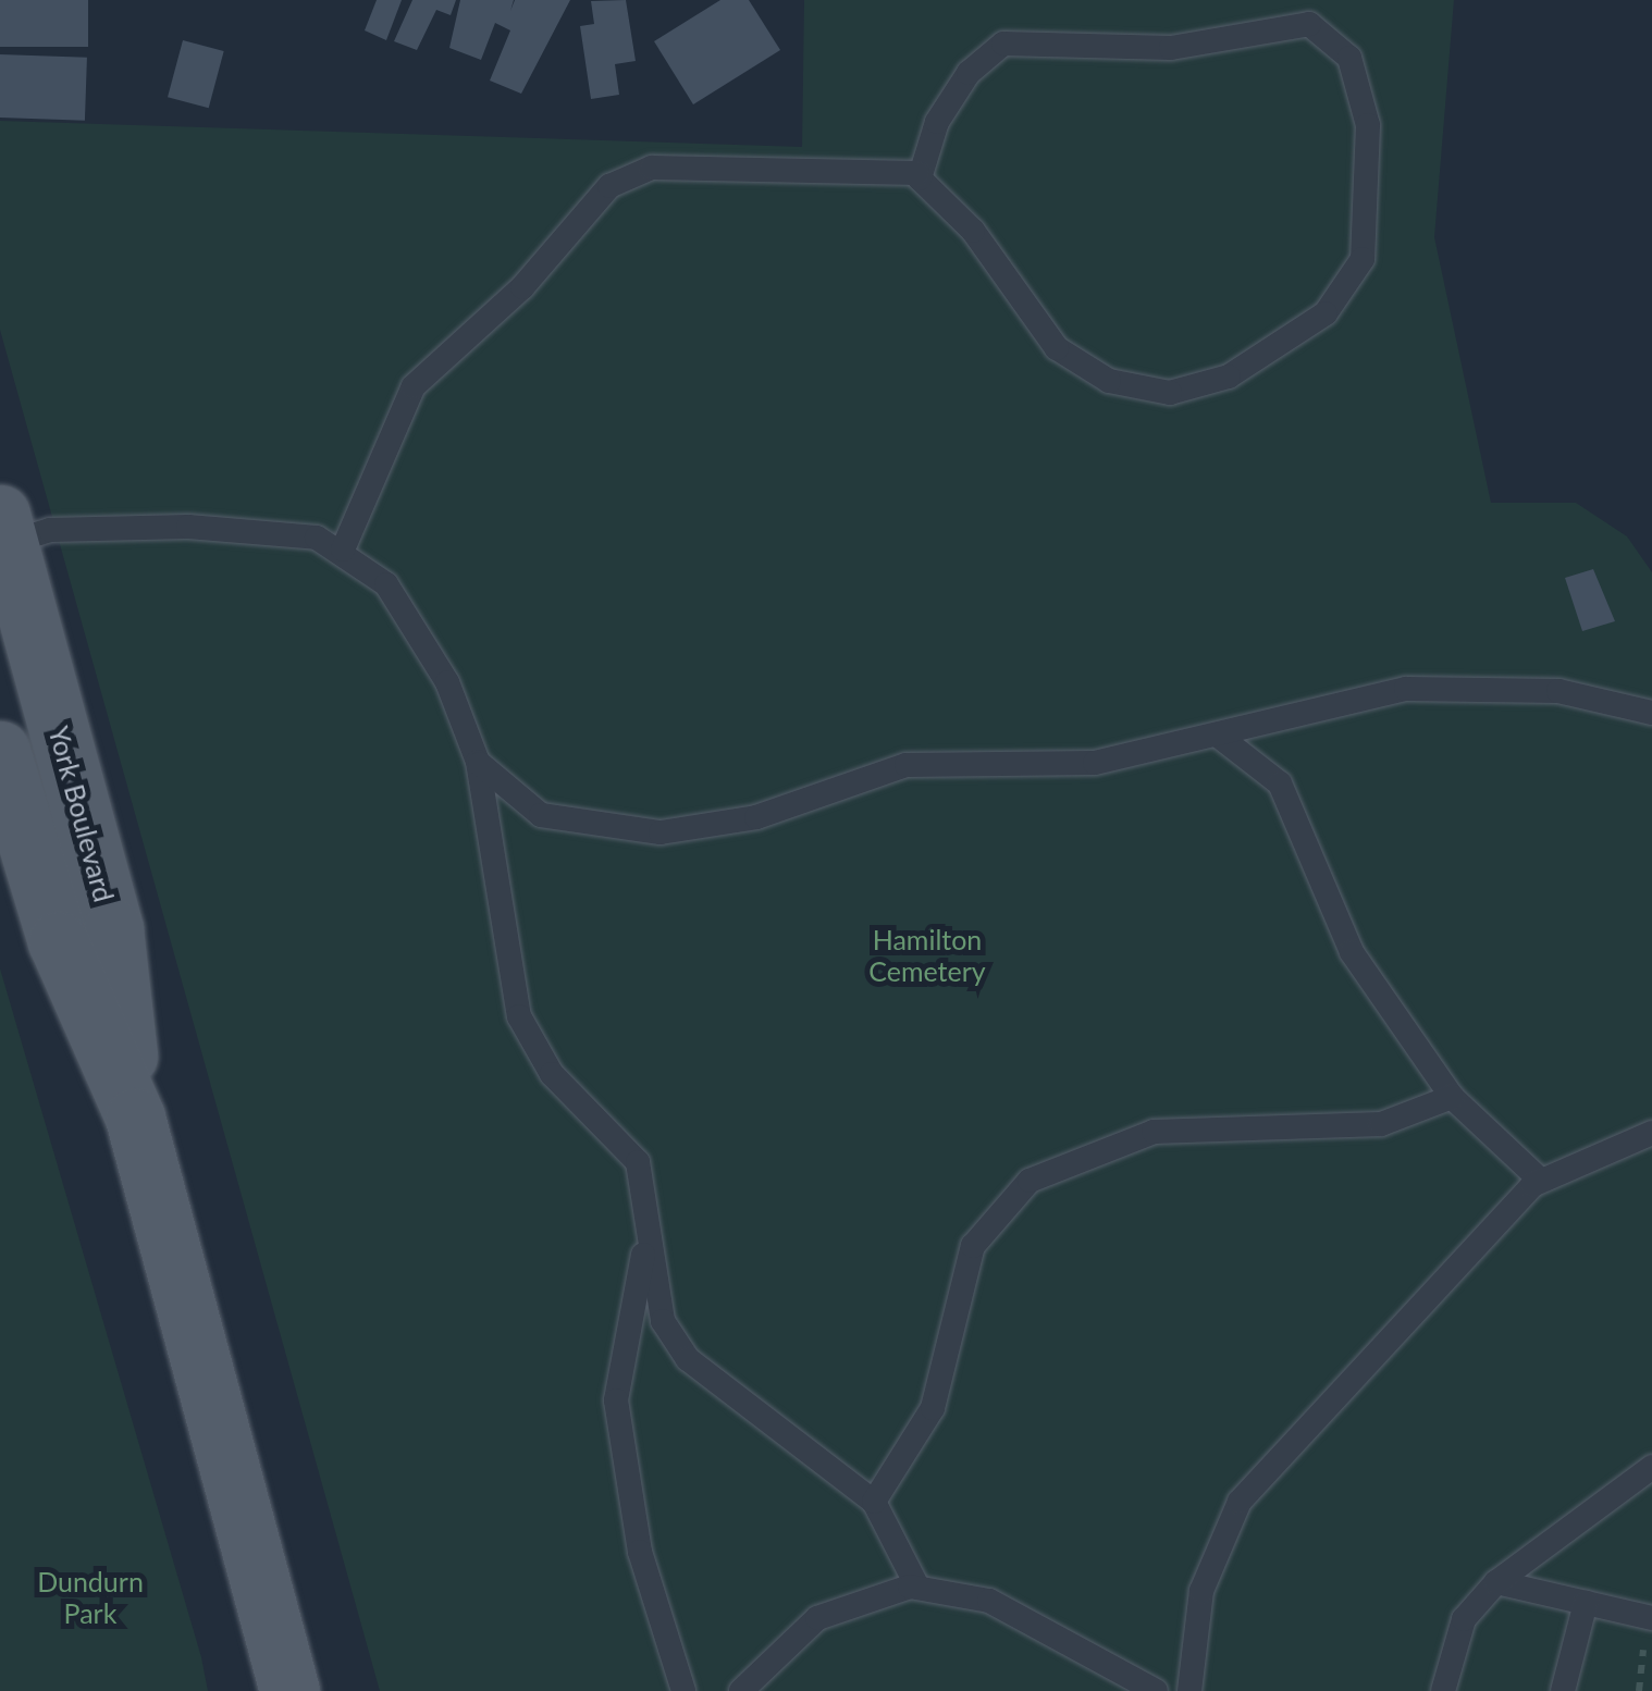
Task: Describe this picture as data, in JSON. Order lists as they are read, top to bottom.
{
  "streets": {
    "main road": ["York Boulevard"]
  },
  "parks": ["Hamilton Cemetery", "Dundurn Park"]
}
